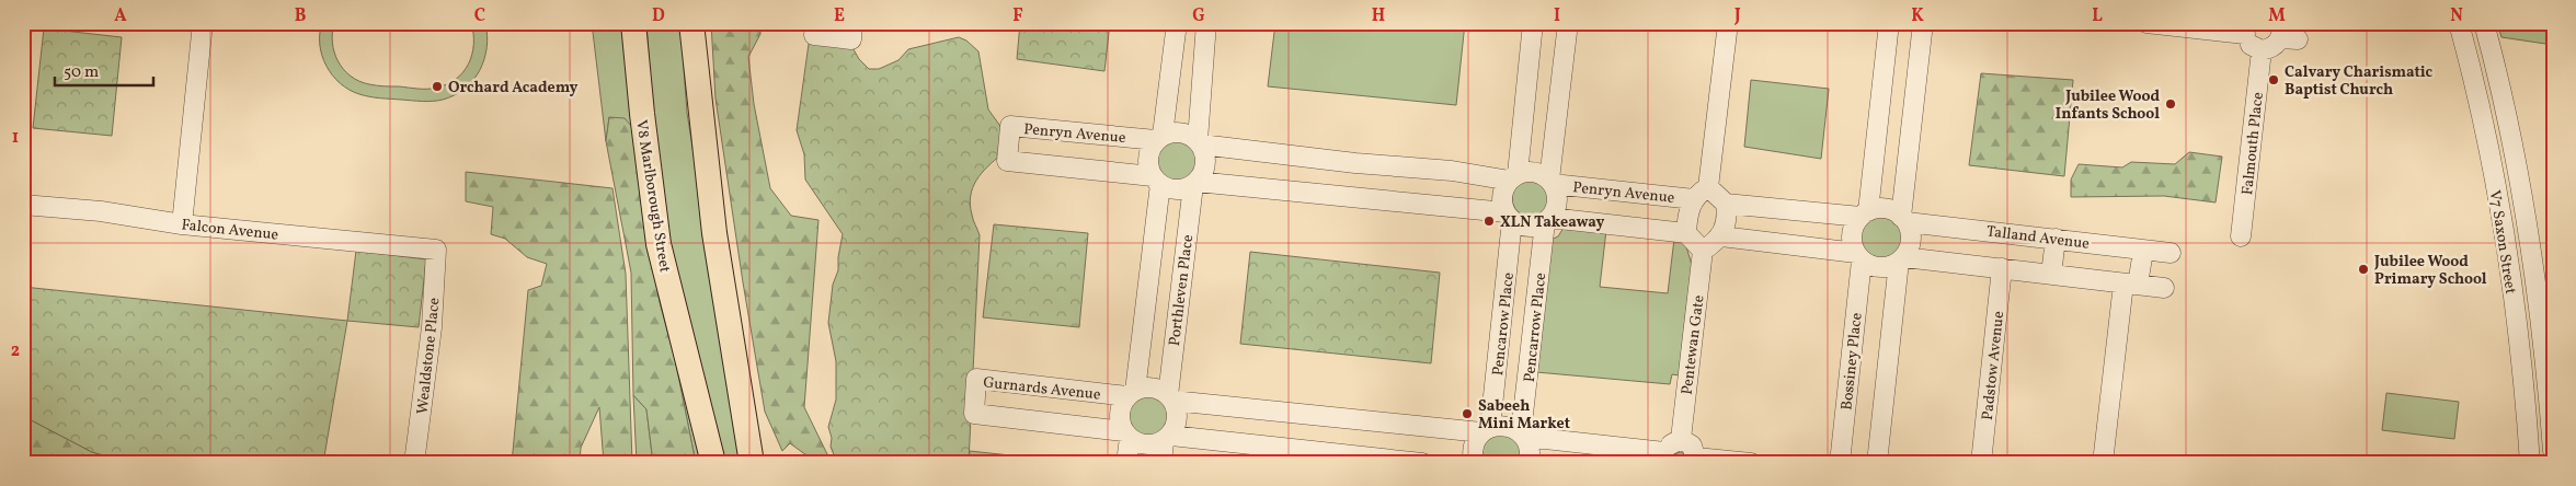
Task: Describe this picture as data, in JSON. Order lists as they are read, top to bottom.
{
  "streets": {
    "main road": ["V8 Marlborough Street"],
    "street": [
      "Penryn Avenue",
      "Falmouth Place",
      "Falcon Avenue",
      "Talland Avenue",
      "V7 Saxon Street",
      "Porthleven Place",
      "Pencarow Place",
      "Pencarrow Place",
      "Pentewan Gate",
      "Wealdstone Place",
      "Bossiney Place",
      "Padstow Avenue",
      "Gurnards Avenue"
    ]
  },
  "crossings": [
    ["Penryn Avenue", "Porthleven Place"],
    ["Penryn Avenue", "Pencarow Place"],
    ["Penryn Avenue", "Pencarrow Place"],
    ["Penryn Avenue", "Pentewan Gate"],
    ["Falcon Avenue", "Wealdstone Place"],
    ["Talland Avenue", "Bossiney Place"],
    ["Porthleven Place", "Gurnards Avenue"],
    ["Pencarow Place", "Pencarrow Place"]
  ],
  "places": [
    "Calvary Charismatic Baptist Church",
    "Orchard Academy",
    "Jubilee Wood Infants School",
    "XLN Takeaway",
    "Jubilee Wood Primary School",
    "Sabeeh Mini Market"
  ],
  "scale_bar": "50 m",
  "grid": {
    "columns": [
      "A",
      "B",
      "C",
      "D",
      "E",
      "F",
      "G",
      "H",
      "I",
      "J",
      "K",
      "L",
      "M",
      "N"
    ],
    "rows": ["1", "2"]
  }
}
